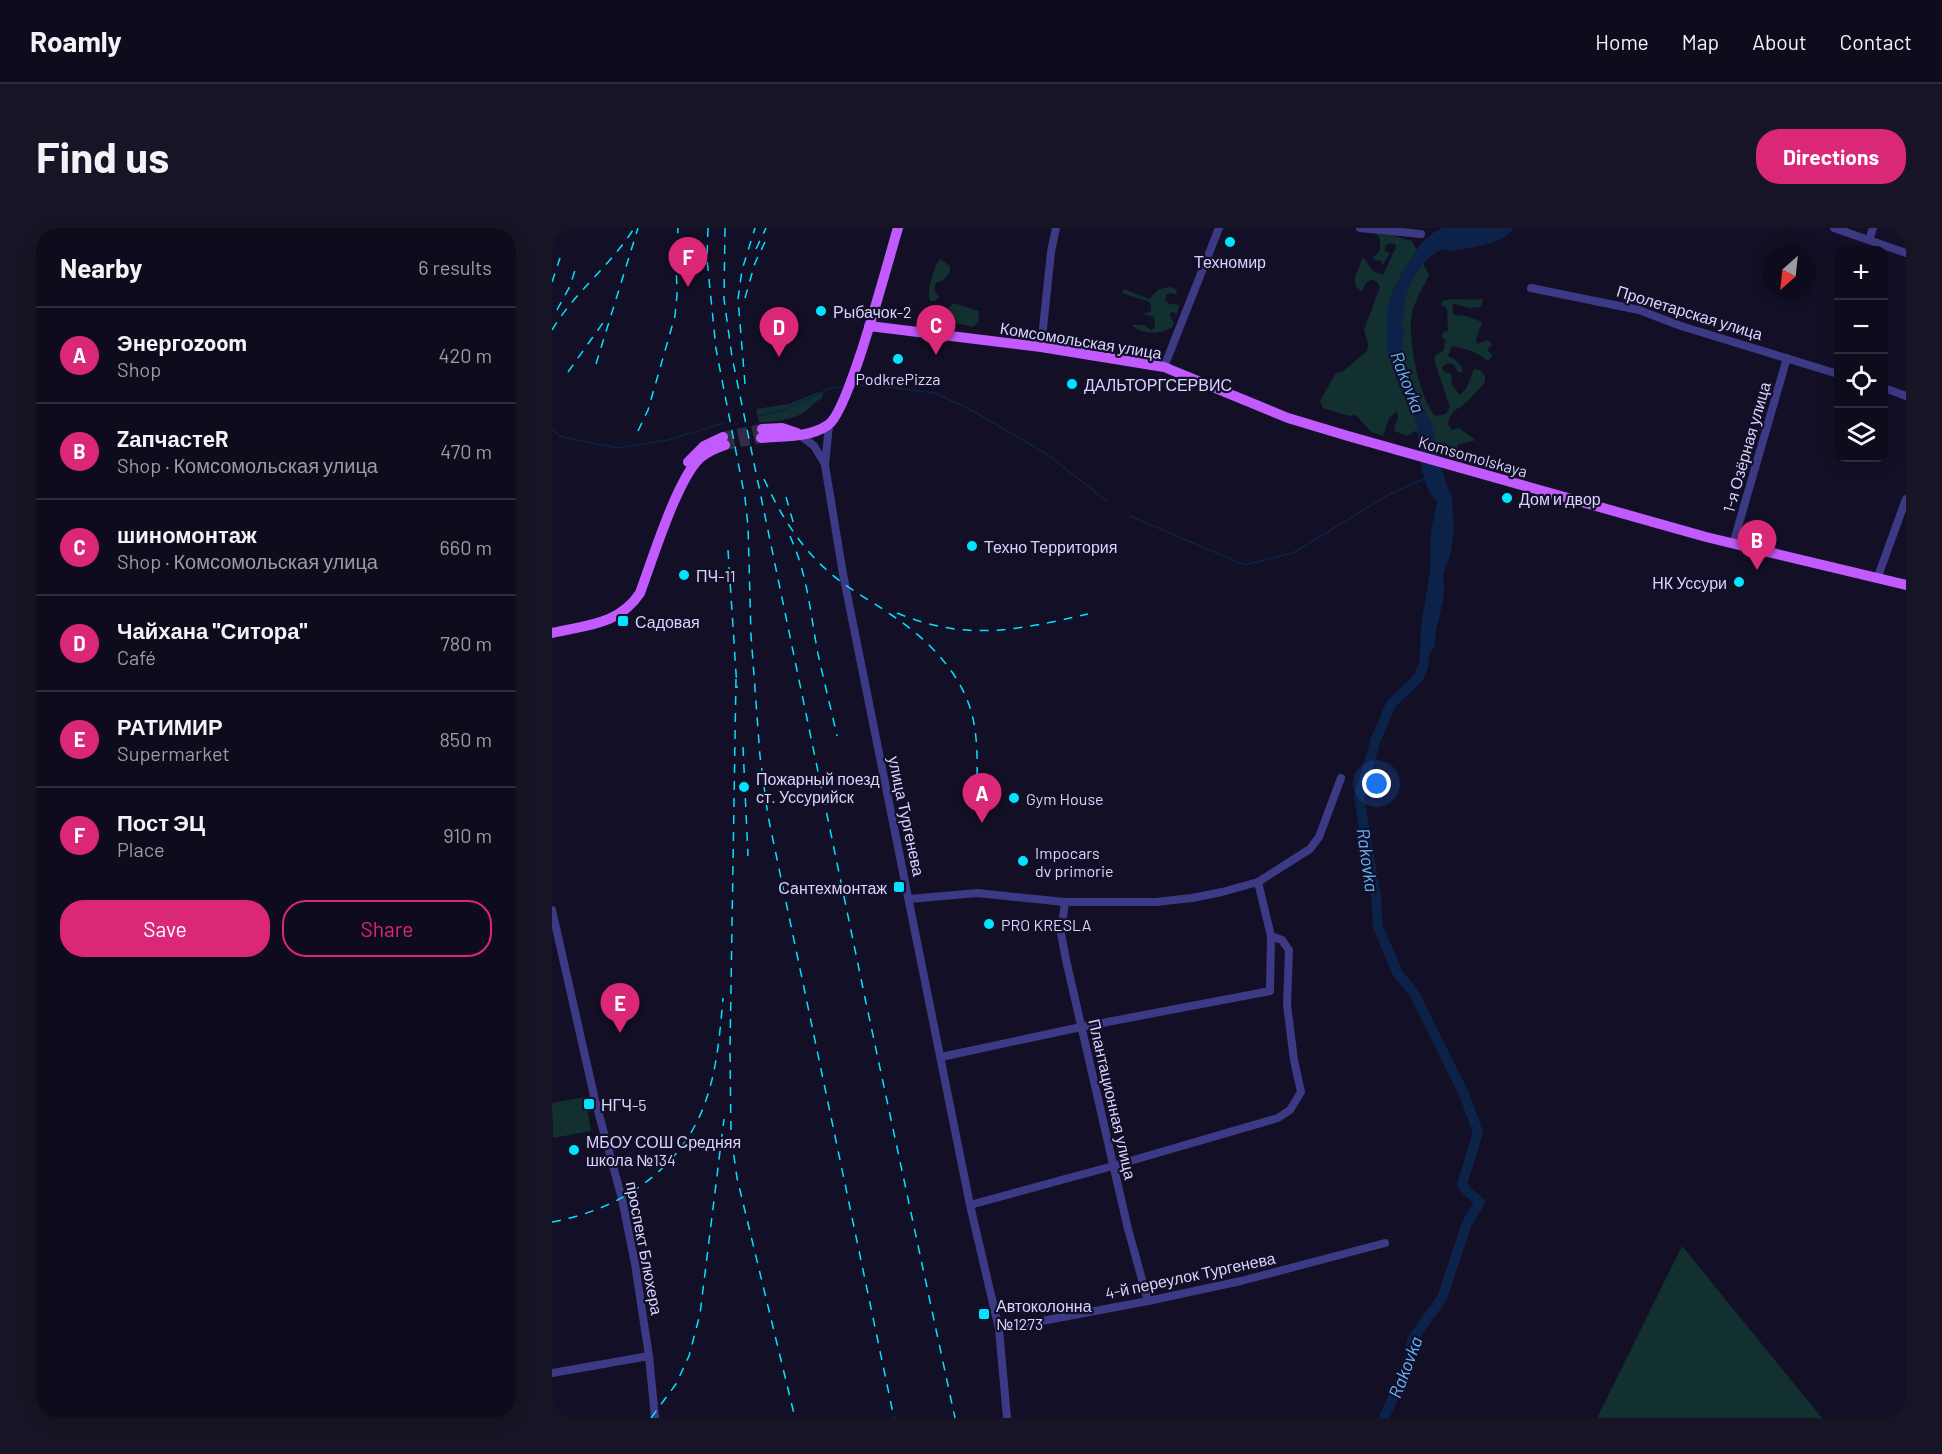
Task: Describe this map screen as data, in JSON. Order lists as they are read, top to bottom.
{
  "streets": {
    "main road": ["Комсомольская улица", "Komsomolskaya"],
    "street": [
      "Пролетарская улица",
      "1-я Озёрная улица",
      "улица Тургенева",
      "Плантационная улица",
      "проспект Блюхера",
      "4-й переулок Тургенева"
    ]
  },
  "crossings": [
    ["Пролетарская улица", "1-я Озёрная улица"],
    ["Комсомольская улица", "Komsomolskaya"],
    ["1-я Озёрная улица", "Komsomolskaya"],
    ["улица Тургенева", "4-й переулок Тургенева"],
    ["Плантационная улица", "4-й переулок Тургенева"]
  ],
  "water": ["Rakovka"],
  "places": {
    "other": [
      "Техномир",
      "Рыбачок-2",
      "PodkrePizza",
      "ДАЛЬТОРГСЕРВИС",
      "Дом и двор",
      "Техно Территория",
      "ПЧ-11",
      "НК Уссури",
      "Пожарный поезд ст. Уссурийск",
      "Gym House",
      "Impocars dv primorie",
      "PRO KRESLA",
      "МБОУ СОШ Средняя школа №134"
    ],
    "transit": [
      "Садовая",
      "Сантехмонтаж",
      "НГЧ-5",
      "Автоколонна №1273"
    ]
  },
  "north": "bottom left",
  "page": {
    "header": "Roamly",
    "nav": [
      "Home",
      "Map",
      "About",
      "Contact"
    ],
    "buttons": [
      "Directions",
      ["Save", "Share"]
    ],
    "title": "Find us",
    "heading": ["Nearby", "6 results"],
    "pins": [
      "F",
      "C",
      "D",
      "B",
      "A",
      "E"
    ],
    "map_buttons": ["+", "−"],
    "list": [
      {
        "mark": "A",
        "name": "Энергоzoom",
        "note": "Shop",
        "value": "420 m"
      },
      {
        "mark": "B",
        "name": "ZапчастеR",
        "note": "Shop · Комсомольская улица",
        "value": "470 m"
      },
      {
        "mark": "C",
        "name": "шиномонтаж",
        "note": "Shop · Комсомольская улица",
        "value": "660 m"
      },
      {
        "mark": "D",
        "name": "Чайхана \"Ситора\"",
        "note": "Café",
        "value": "780 m"
      },
      {
        "mark": "E",
        "name": "РАТИМИР",
        "note": "Supermarket",
        "value": "850 m"
      },
      {
        "mark": "F",
        "name": "Пост ЭЦ",
        "note": "Place",
        "value": "910 m"
      }
    ]
  }
}
